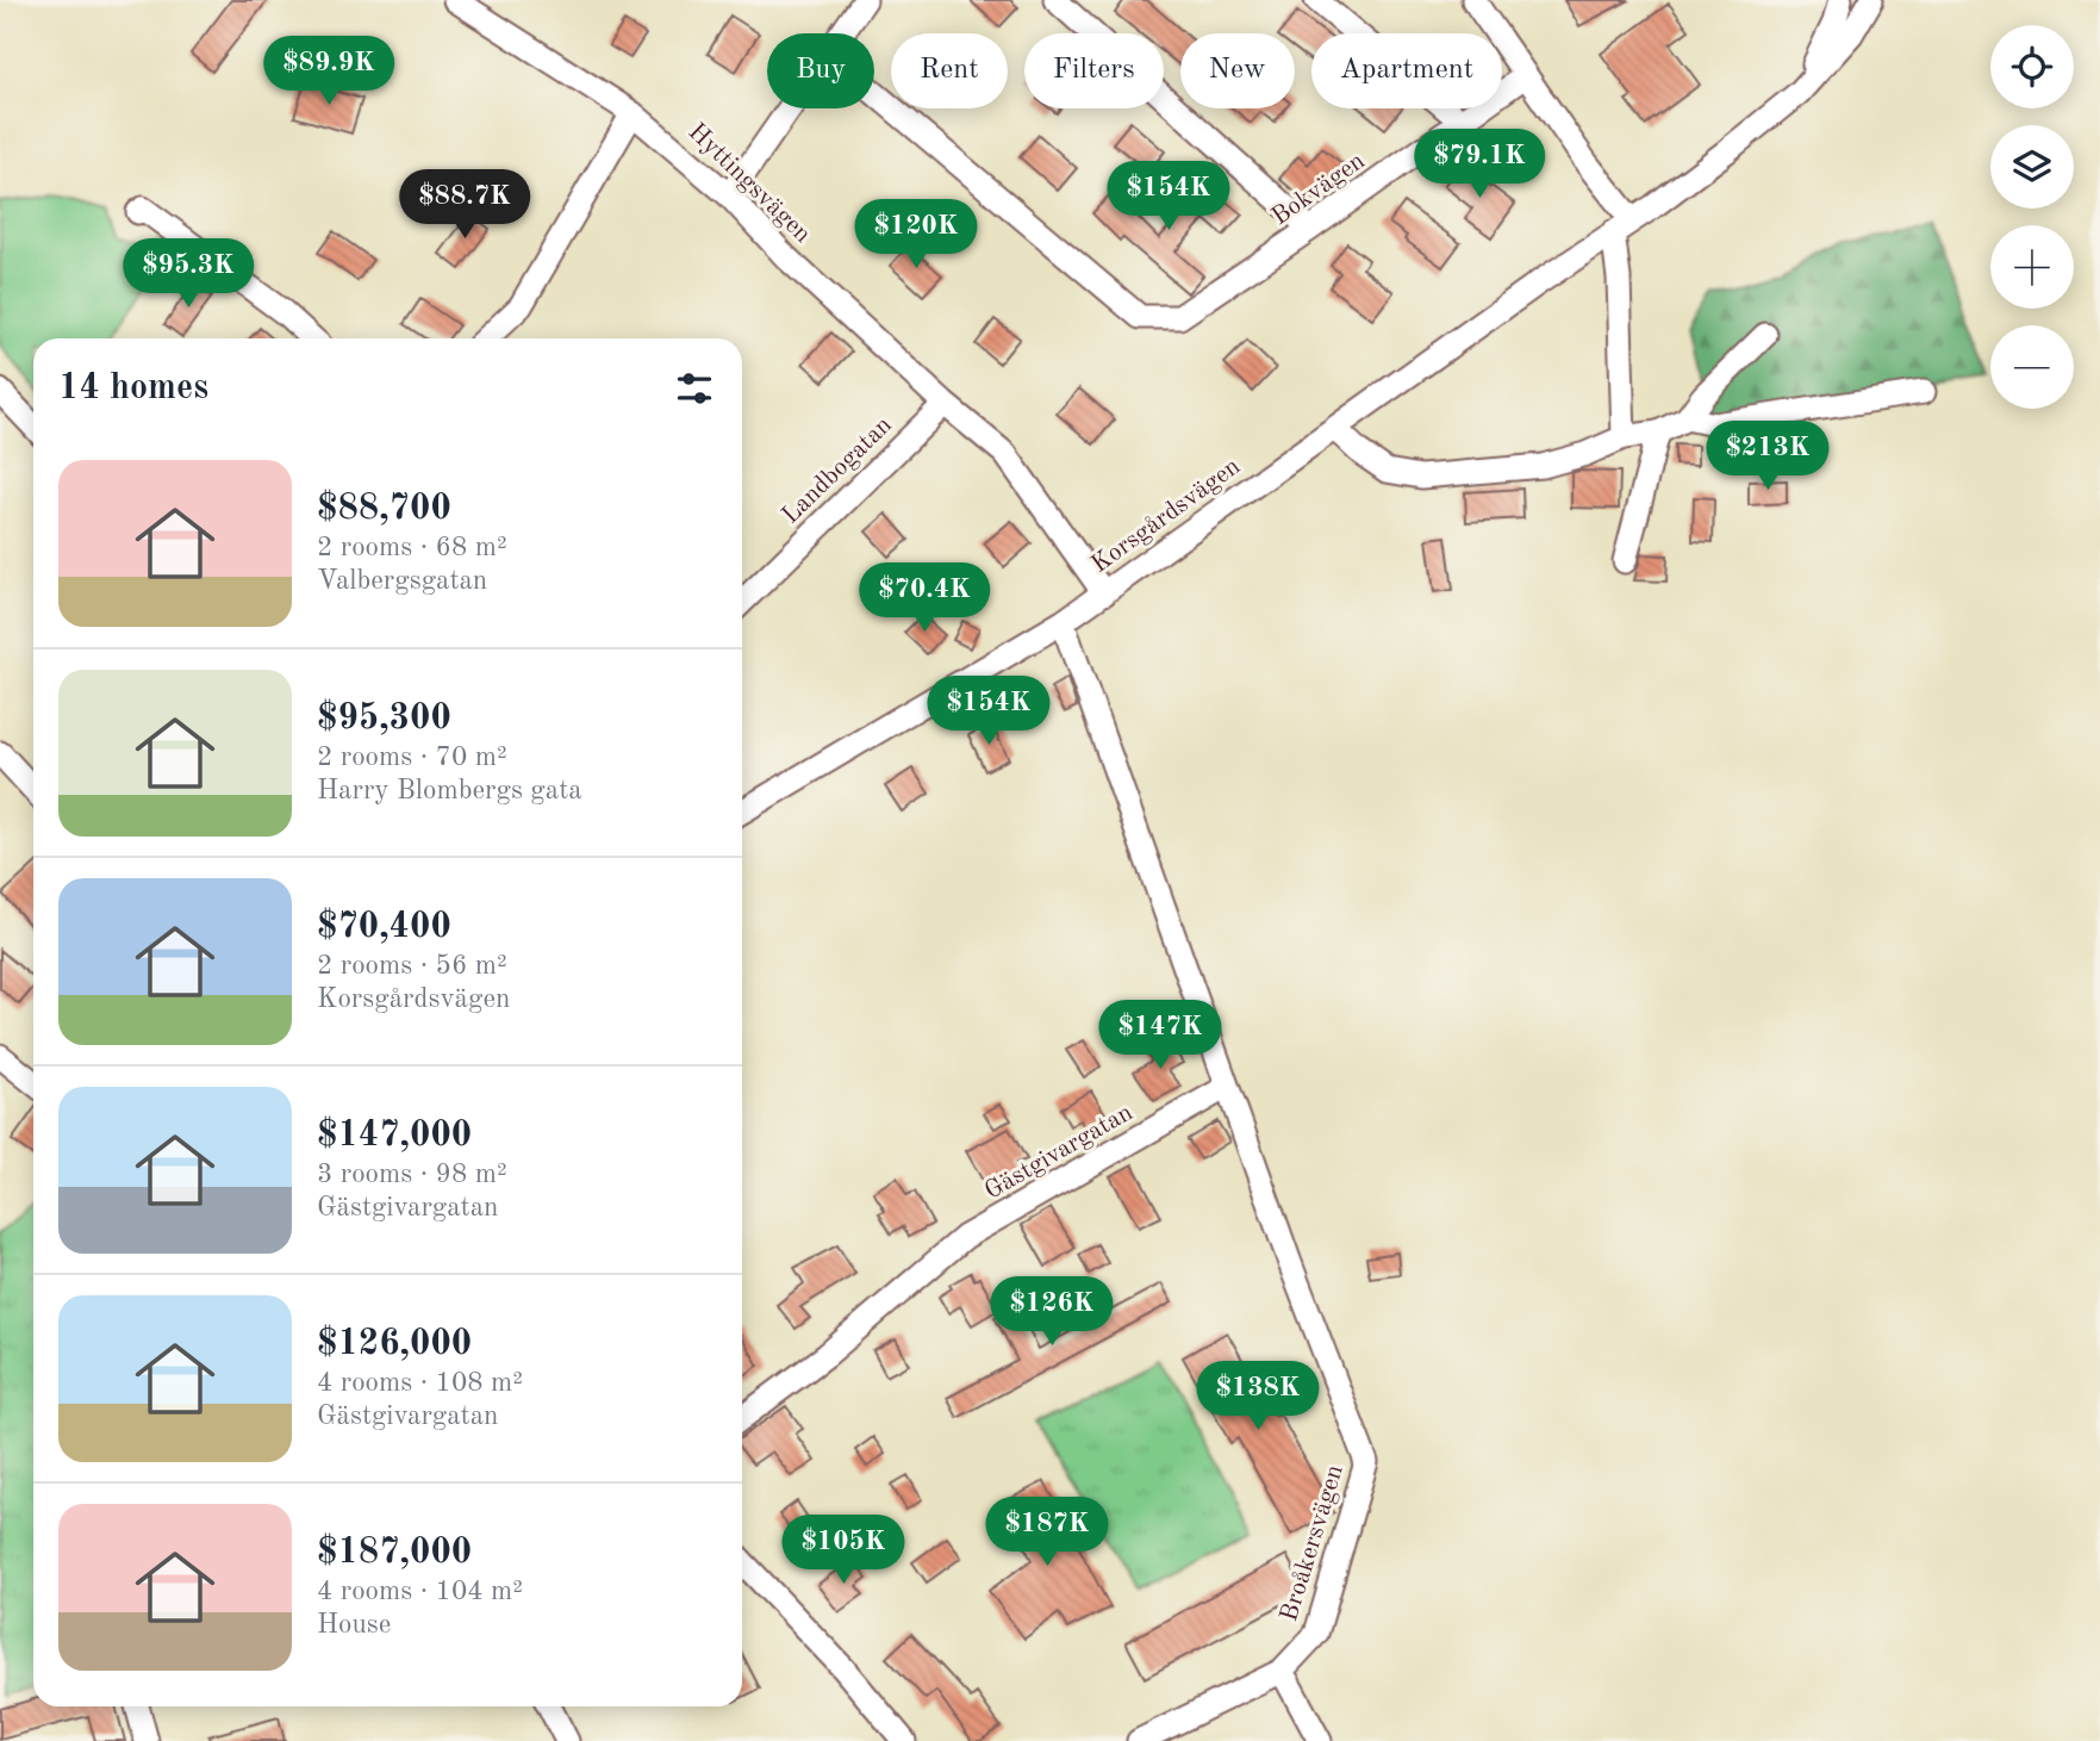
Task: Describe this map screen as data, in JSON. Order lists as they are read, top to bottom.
{
  "streets": {
    "street": [
      "Hyttingsvägen",
      "Bokvägen",
      "Landbogatan",
      "Korsgårdsvägen",
      "Gästgivargatan",
      "Broåkersvägen"
    ]
  },
  "crossings": [
    ["Hyttingsvägen", "Landbogatan"],
    ["Hyttingsvägen", "Korsgårdsvägen"],
    ["Gästgivargatan", "Broåkersvägen"]
  ],
  "page": {
    "map_buttons": ["+", "−"],
    "chip": [
      "Buy",
      "Rent",
      "Filters",
      "New",
      "Apartment"
    ],
    "price": [
      "$89.9K",
      "$79.1K",
      "$154K",
      "$88.7K",
      "$120K",
      "$95.3K",
      "$213K",
      "$70.4K",
      "$154K",
      "$147K",
      "$126K",
      "$138K",
      "$187K",
      "$105K"
    ],
    "heading": "14 homes",
    "list": [
      {
        "name": "$88,700",
        "note": "2 rooms · 68 m² · Valbergsgatan"
      },
      {
        "name": "$95,300",
        "note": "2 rooms · 70 m² · Harry Blombergs gata"
      },
      {
        "name": "$70,400",
        "note": "2 rooms · 56 m² · Korsgårdsvägen"
      },
      {
        "name": "$147,000",
        "note": "3 rooms · 98 m² · Gästgivargatan"
      },
      {
        "name": "$126,000",
        "note": "4 rooms · 108 m² · Gästgivargatan"
      },
      {
        "name": "$187,000",
        "note": "4 rooms · 104 m² · House"
      }
    ]
  }
}
